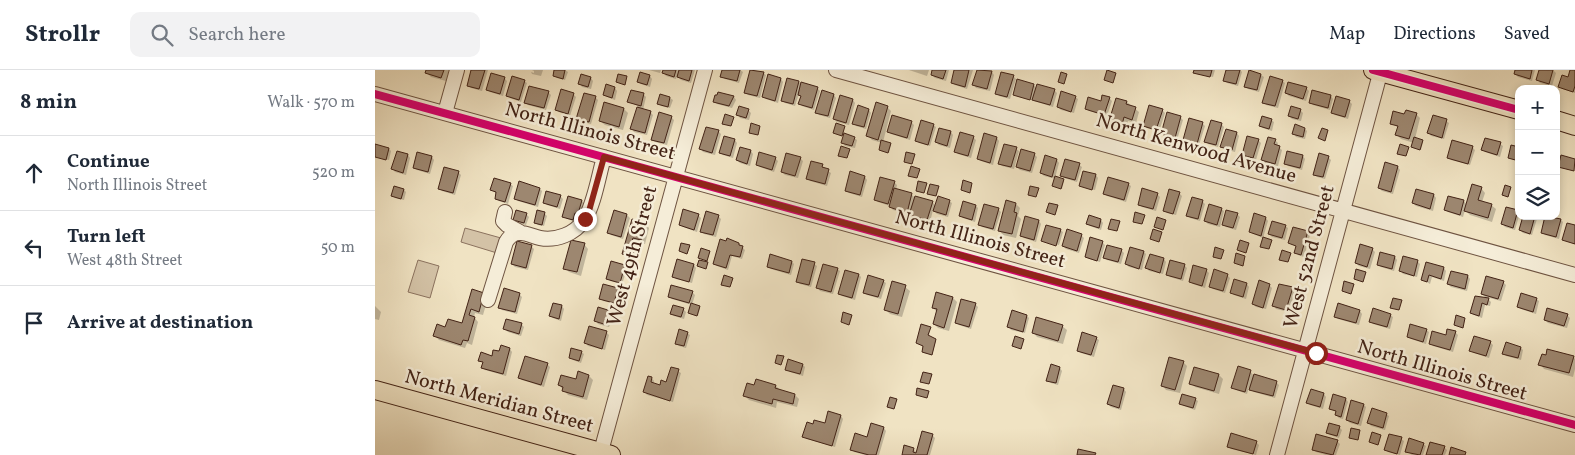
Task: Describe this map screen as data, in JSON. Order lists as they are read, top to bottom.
{
  "streets": {
    "main road": ["North Meridian Street"],
    "street": [
      "North Illinois Street",
      "North Kenwood Avenue",
      "West 49th Street",
      "West 52nd Street"
    ]
  },
  "crossings": [
    ["North Illinois Street", "West 49th Street"],
    ["North Illinois Street", "West 52nd Street"],
    ["North Kenwood Avenue", "West 52nd Street"],
    ["West 49th Street", "North Meridian Street"]
  ],
  "page": {
    "header": "Strollr",
    "search": "Search here",
    "nav": ["Map", "Directions", "Saved"],
    "heading": ["8 min", "Walk · 570 m"],
    "map_buttons": ["+", "−"],
    "list": [
      ["Continue", "North Illinois Street", "520 m"],
      ["Turn left", "West 48th Street", "50 m"],
      "Arrive at destination"
    ]
  }
}
